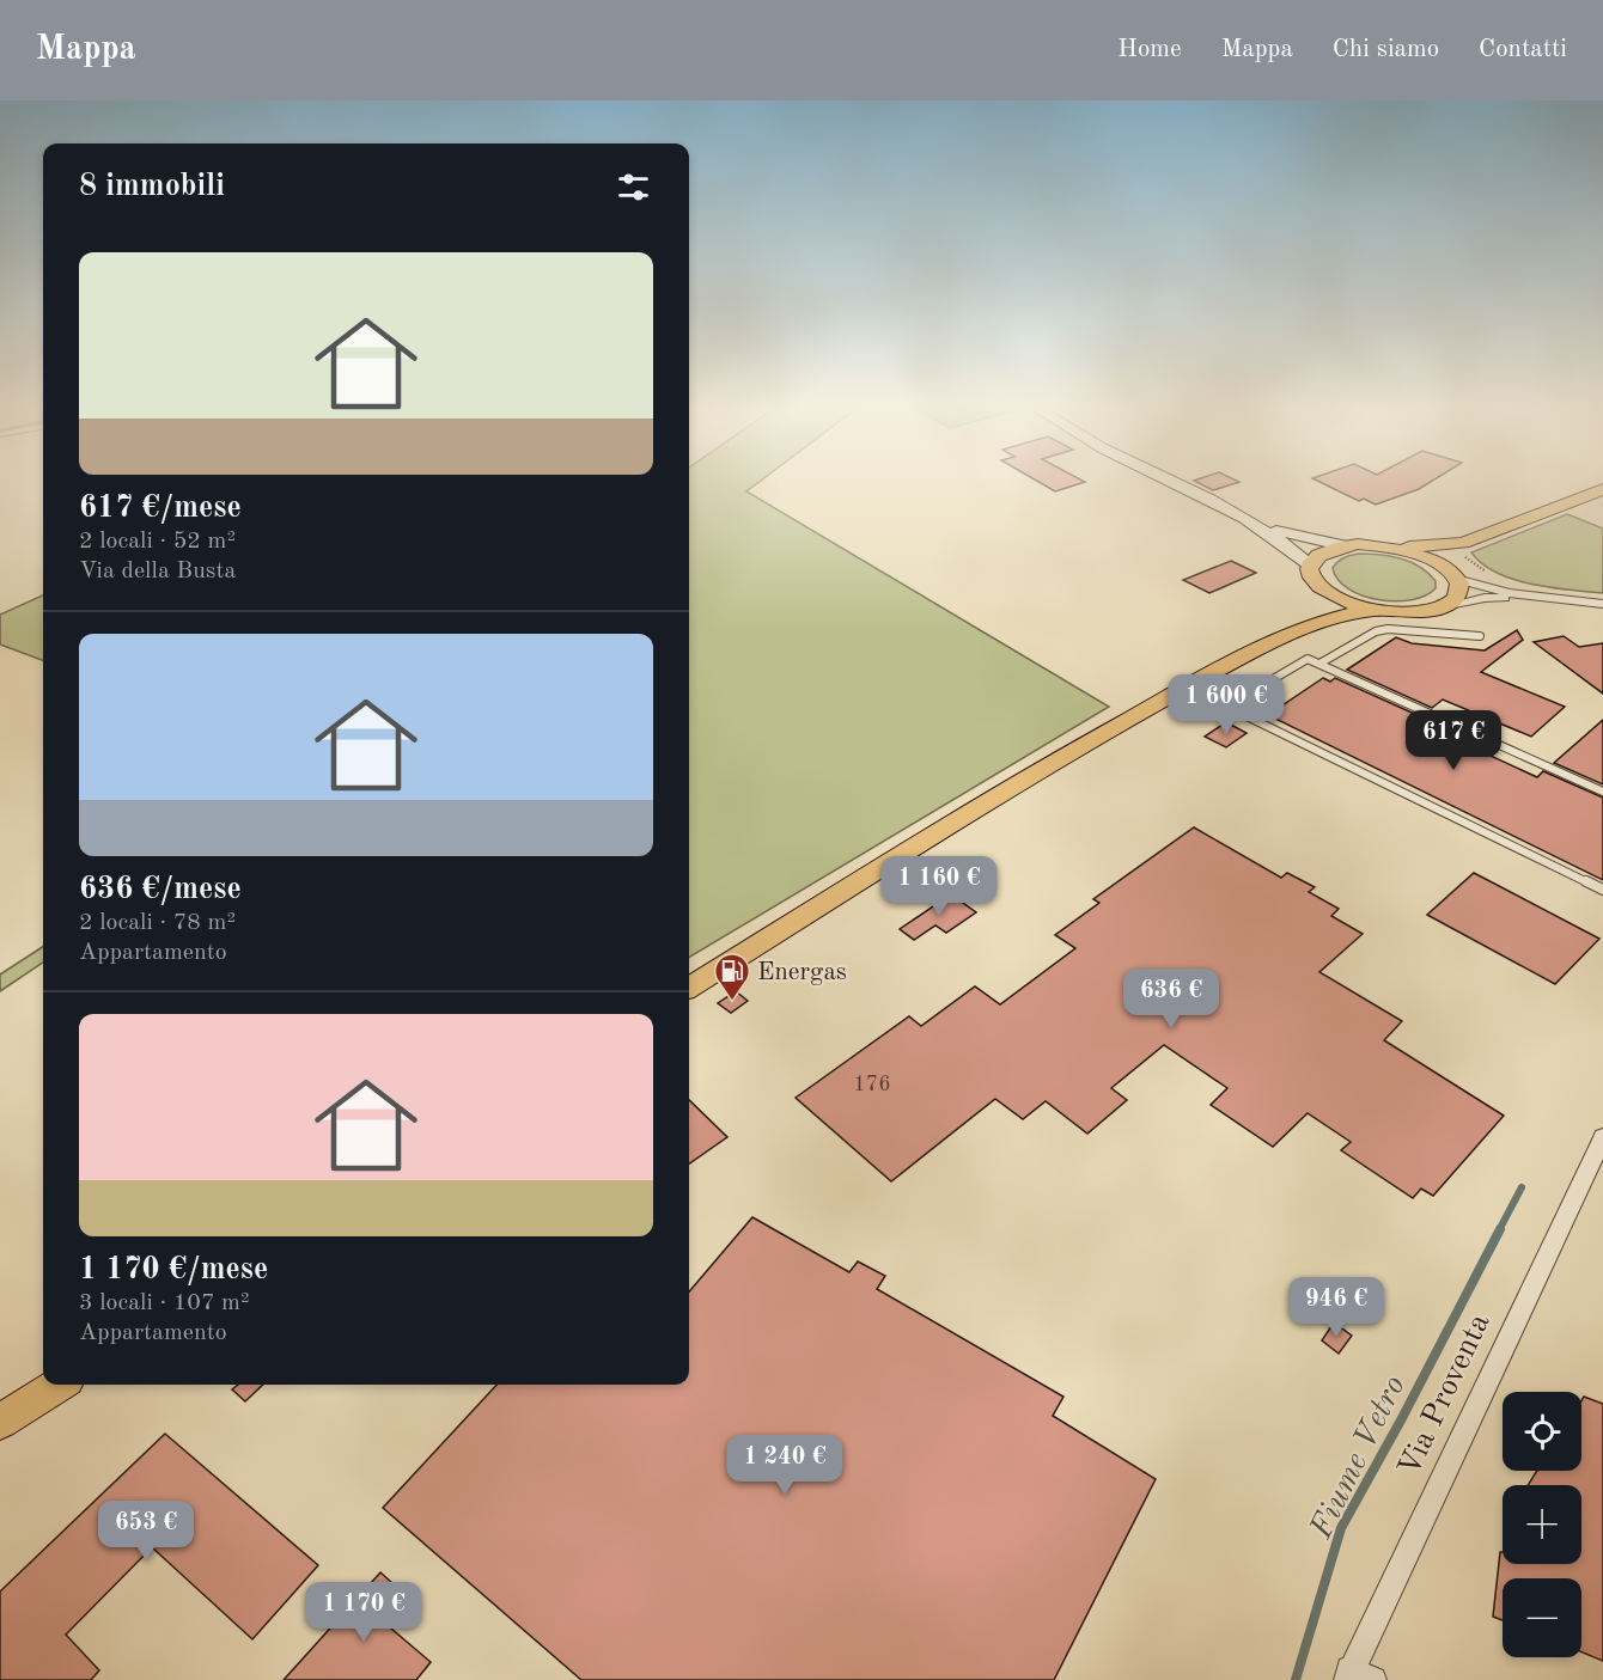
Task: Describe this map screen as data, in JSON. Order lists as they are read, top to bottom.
{
  "streets": {
    "street": ["Via Proventa"]
  },
  "water": ["Fiume Vetro"],
  "places": {
    "fuel station": ["Energas"]
  },
  "house_numbers": ["176"],
  "page": {
    "header": "Mappa",
    "nav": [
      "Home",
      "Mappa",
      "Chi siamo",
      "Contatti"
    ],
    "heading": "8 immobili",
    "list": [
      {
        "name": "617 €/mese",
        "note": "2 locali · 52 m² · Via della Busta"
      },
      {
        "name": "636 €/mese",
        "note": "2 locali · 78 m² · Appartamento"
      },
      {
        "name": "1 170 €/mese",
        "note": "3 locali · 107 m² · Appartamento"
      }
    ],
    "price": [
      "1 600 €",
      "617 €",
      "1 160 €",
      "636 €",
      "946 €",
      "1 240 €",
      "653 €",
      "1 170 €"
    ],
    "map_buttons": ["+", "−"]
  }
}
